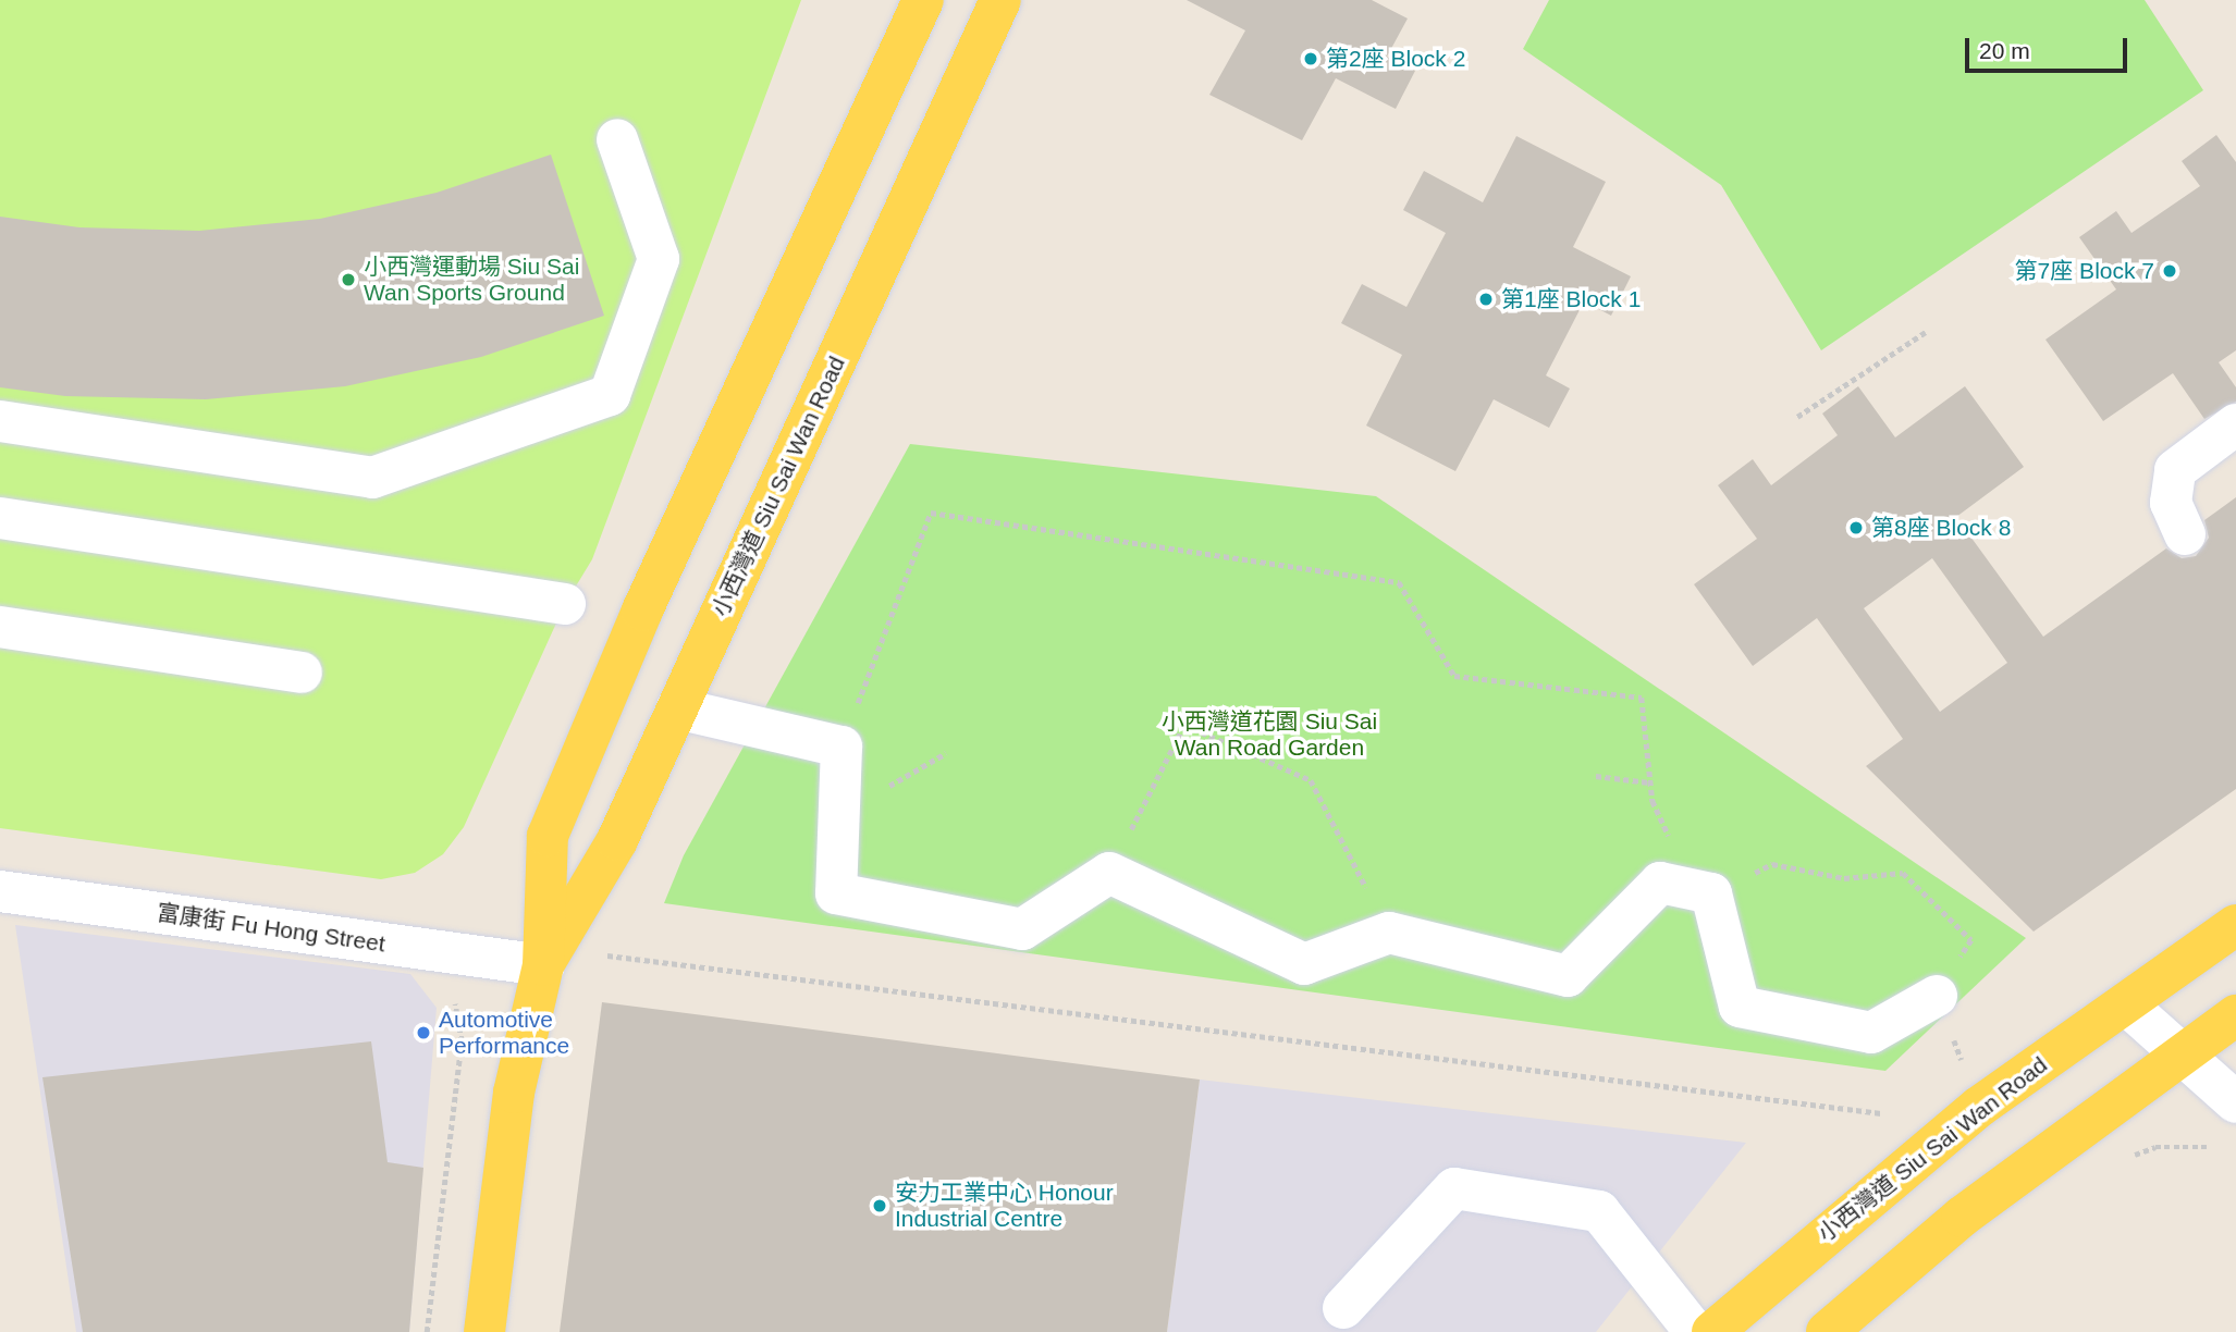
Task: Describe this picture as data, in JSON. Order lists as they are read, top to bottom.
{
  "streets": {
    "main road": ["小西灣道 Siu Sai Wan Road"],
    "street": ["富康街 Fu Hong Street"]
  },
  "crossings": [
    ["小西灣道 Siu Sai Wan Road", "富康街 Fu Hong Street"]
  ],
  "parks": ["小西灣道花園 Siu Sai Wan Road Garden"],
  "places": [
    "第2座 Block 2",
    "第7座 Block 7",
    "小西灣運動場 Siu Sai Wan Sports Ground",
    "第1座 Block 1",
    "第8座 Block 8",
    "Automotive Performance",
    "安力工業中心 Honour Industrial Centre"
  ],
  "scale_bar": "20 m"
}
